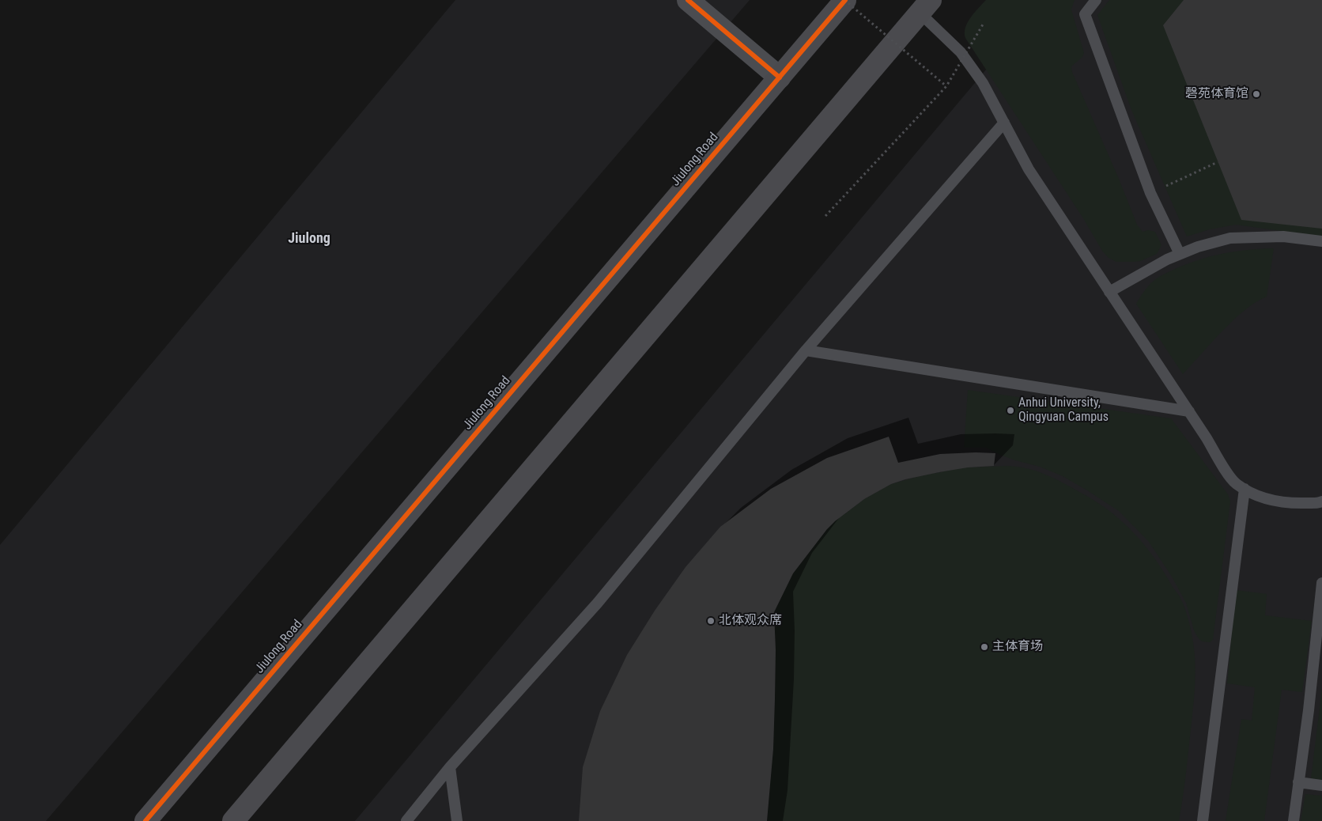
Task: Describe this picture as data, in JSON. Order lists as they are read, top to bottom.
{
  "streets": {
    "main road": ["Jiulong Road"]
  },
  "districts": ["Jiulong"],
  "places": [
    "磬苑体育馆",
    "Anhui University, Qingyuan Campus",
    "北体观众席",
    "主体育场"
  ]
}
